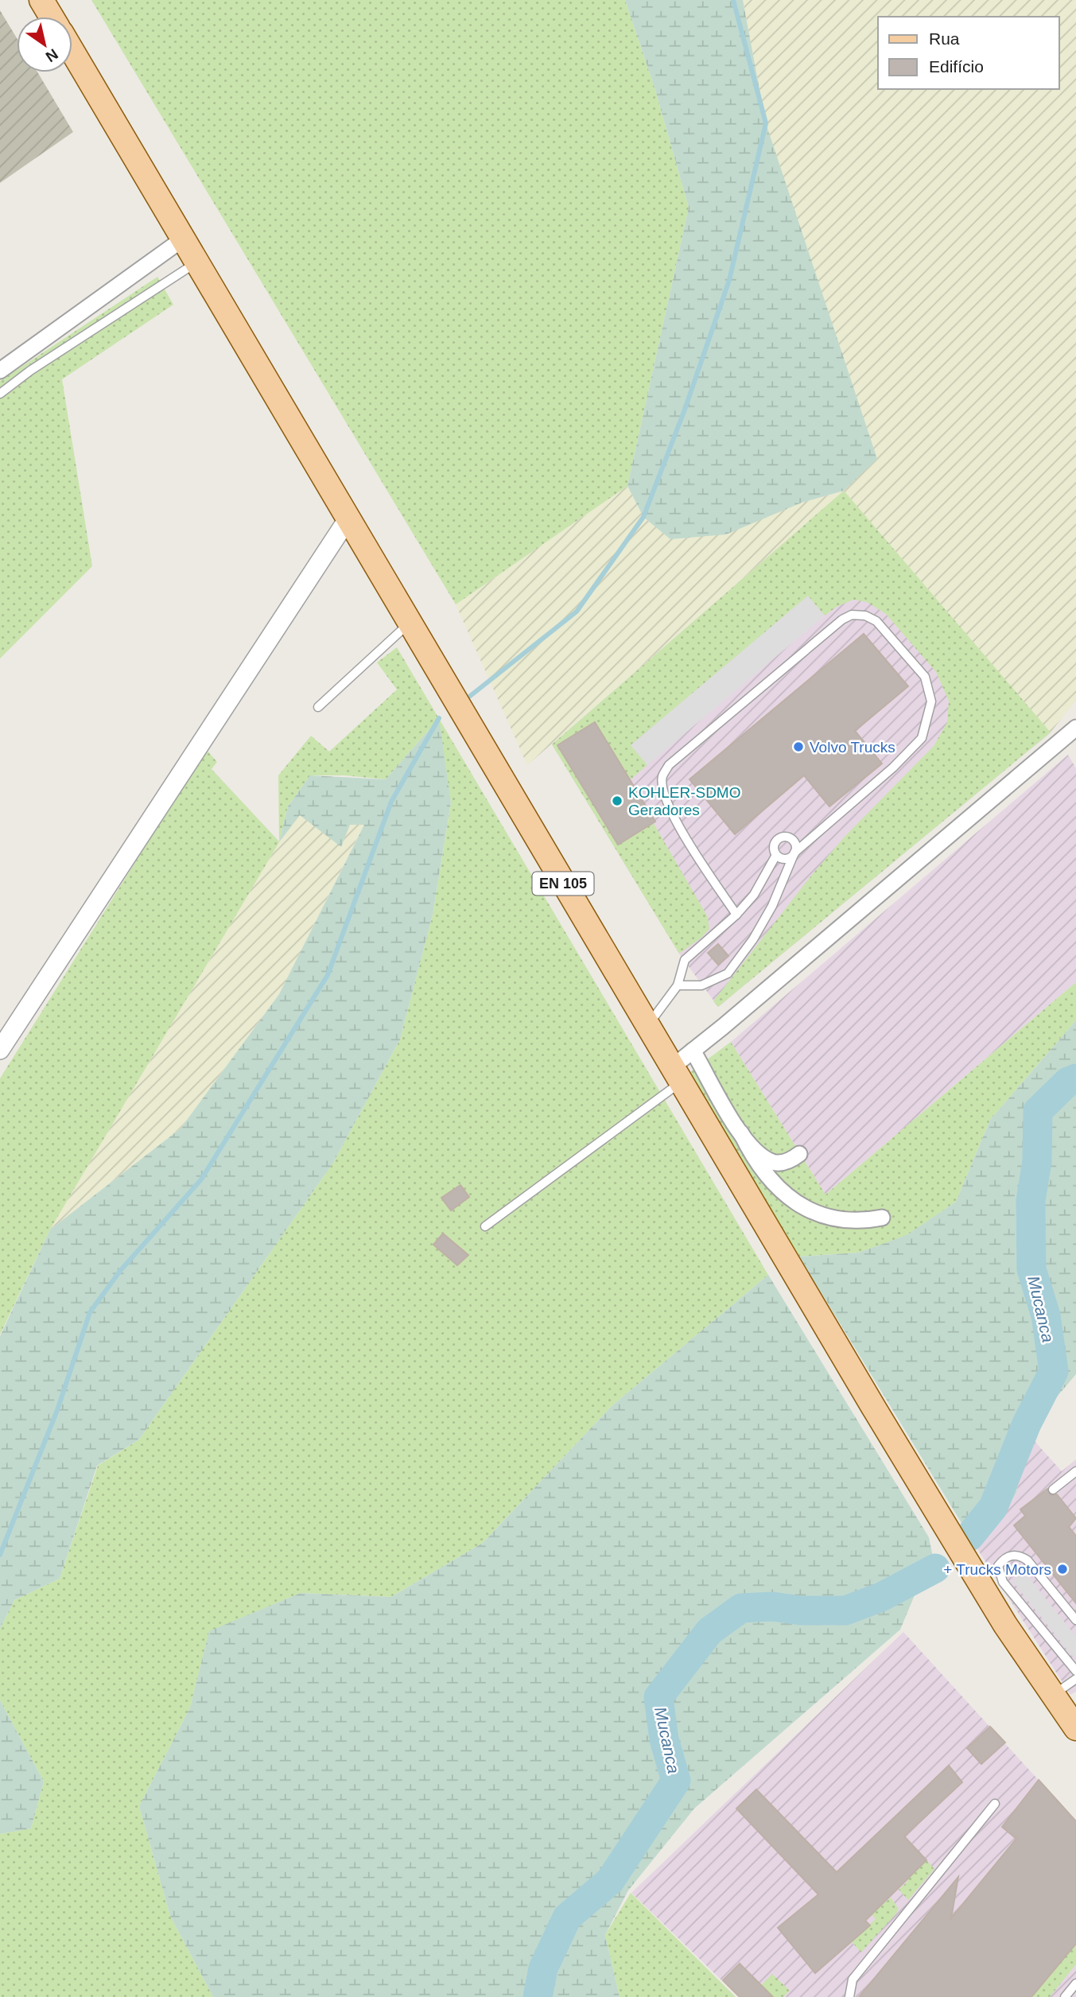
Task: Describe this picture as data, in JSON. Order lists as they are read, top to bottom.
{
  "streets": {
    "main road": ["EN 105"]
  },
  "water": ["Mucanca"],
  "places": ["Volvo Trucks", "KOHLER-SDMO Geradores", "+ Trucks Motors"],
  "legend": ["Rua", "Edifício"],
  "north": "bottom right"
}
